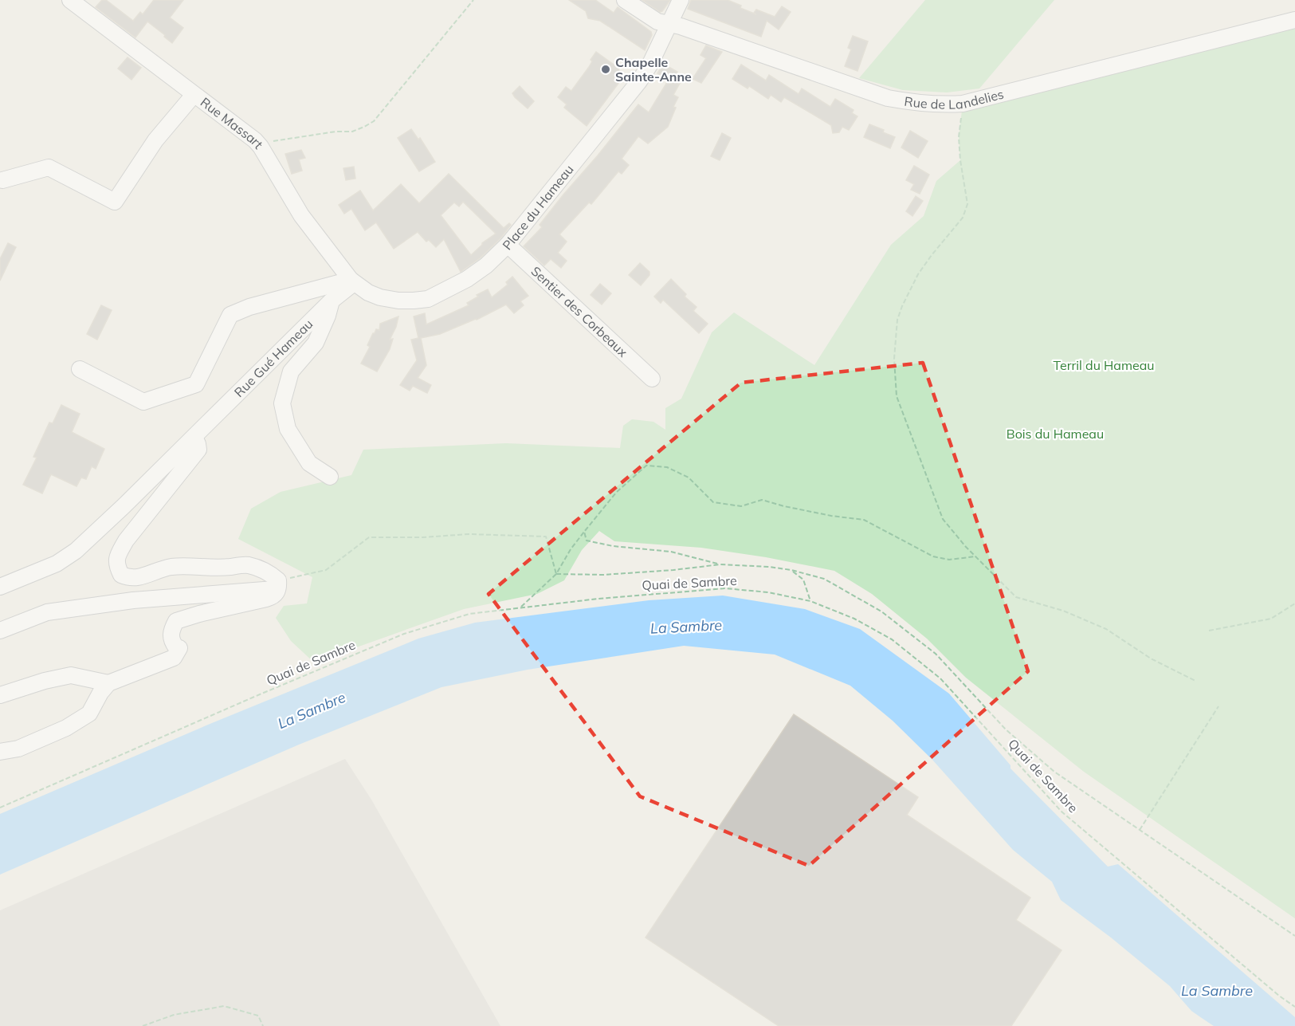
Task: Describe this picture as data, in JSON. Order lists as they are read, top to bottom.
{
  "streets": {
    "street": [
      "Rue de Landelies",
      "Rue Massart",
      "Place du Hameau",
      "Sentier des Corbeaux",
      "Rue Gué Hameau"
    ],
    "path": ["Quai de Sambre"]
  },
  "crossings": [
    ["Rue de Landelies", "Place du Hameau"],
    ["Rue Massart", "Place du Hameau"],
    ["Rue Massart", "Rue Gué Hameau"],
    ["Place du Hameau", "Sentier des Corbeaux"],
    ["Place du Hameau", "Rue Gué Hameau"]
  ],
  "water": ["La Sambre"],
  "parks": ["Terril du Hameau", "Bois du Hameau"],
  "places": ["Chapelle Sainte-Anne"]
}
